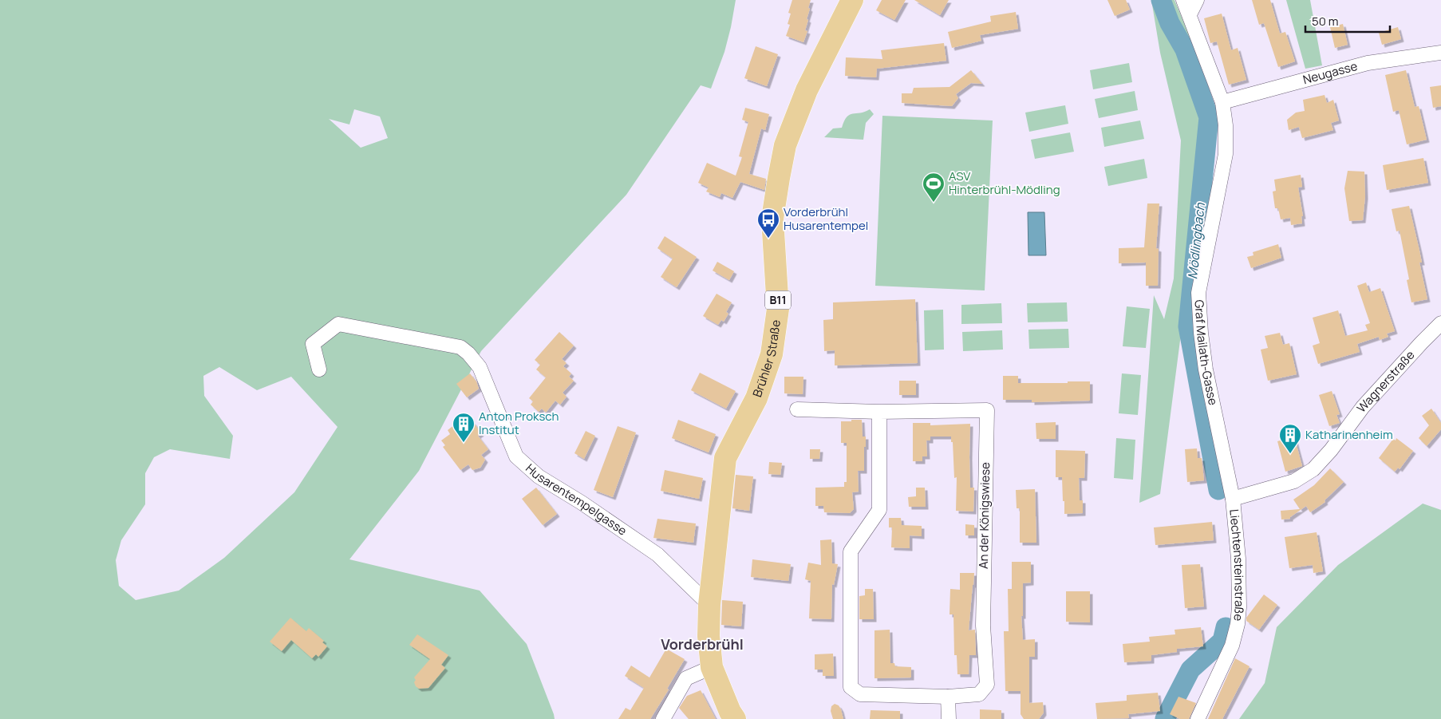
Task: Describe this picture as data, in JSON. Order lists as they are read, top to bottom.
{
  "streets": {
    "main road": ["B11", "Brühler Straße"],
    "street": [
      "Neugasse",
      "Graf Mailath-Gasse",
      "Wagnerstraße",
      "Husarentempelgasse",
      "An der Königswiese",
      "Liechtensteinstraße"
    ]
  },
  "crossings": [
    ["Neugasse", "Graf Mailath-Gasse"],
    ["Graf Mailath-Gasse", "Wagnerstraße"],
    ["Graf Mailath-Gasse", "Liechtensteinstraße"],
    ["Brühler Straße", "Husarentempelgasse"],
    ["Wagnerstraße", "Liechtensteinstraße"]
  ],
  "districts": ["Vorderbrühl"],
  "water": ["Mödlingbach"],
  "places": {
    "sports": ["ASV Hinterbrühl-Mödling"],
    "bus stop": ["Vorderbrühl Husarentempel"],
    "building": ["Anton Proksch Institut", "Katharinenheim"]
  },
  "scale_bar": "50 m"
}
